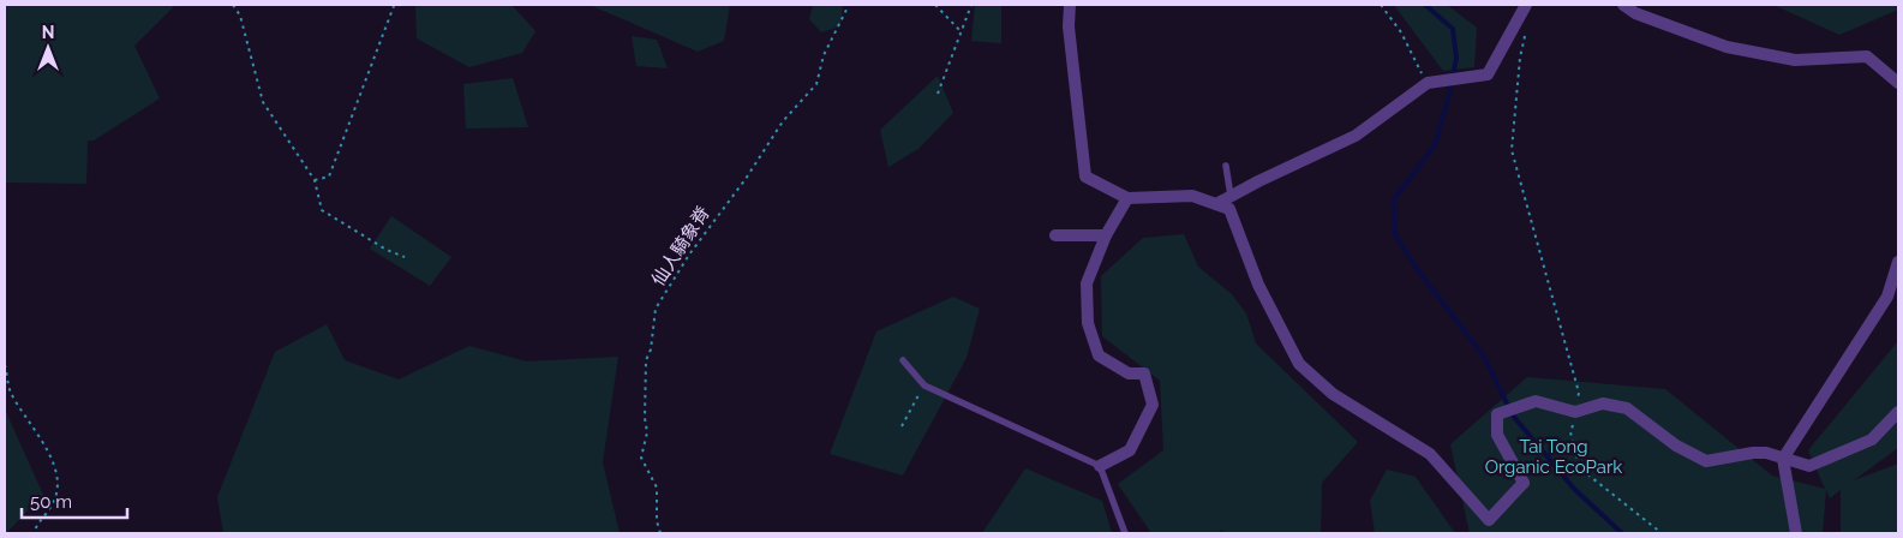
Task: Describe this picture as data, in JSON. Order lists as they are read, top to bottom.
{
  "streets": {
    "path": ["仙人騎象脊"]
  },
  "parks": ["Tai Tong Organic EcoPark"],
  "scale_bar": "50 m",
  "north": "top"
}
